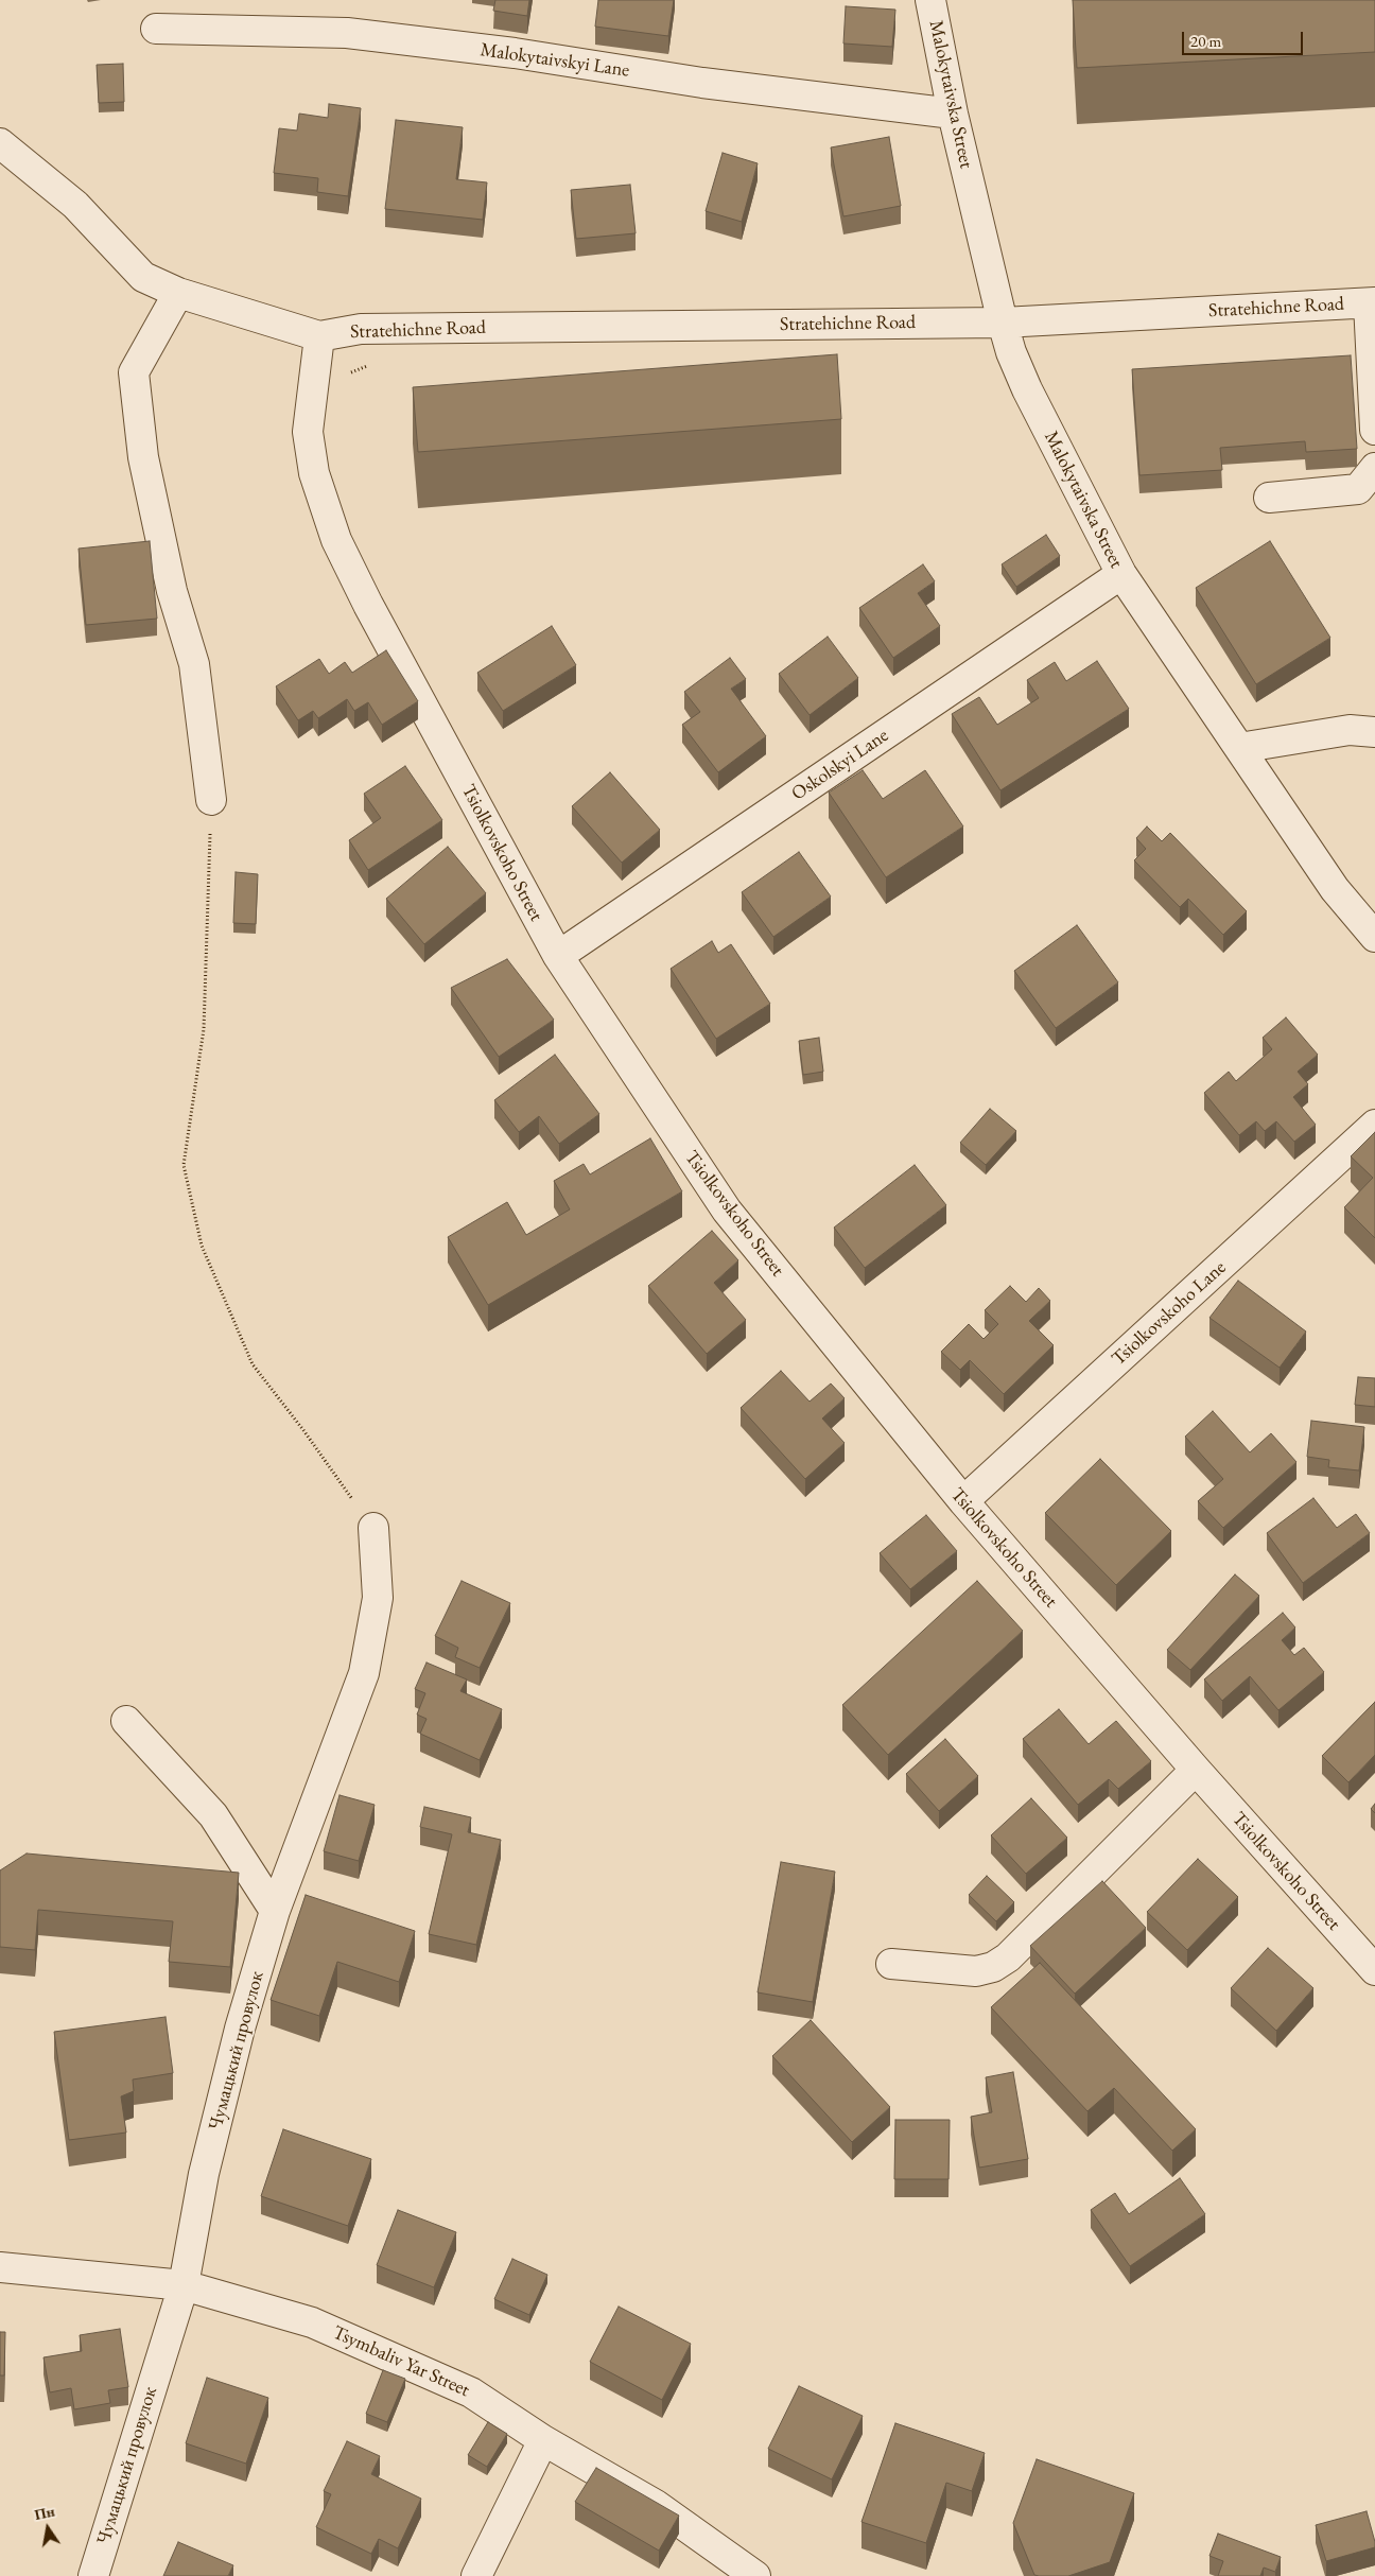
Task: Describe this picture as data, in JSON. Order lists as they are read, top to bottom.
{
  "streets": {
    "street": [
      "Malokytaivskyi Lane",
      "Malokytaivska Street",
      "Stratehichne Road",
      "Oskolskyi Lane",
      "Tsiolkovskoho Street",
      "Tsiolkovskoho Lane",
      "Чумацький провулок",
      "Tsymbaliv Yar Street"
    ]
  },
  "crossings": [
    ["Malokytaivskyi Lane", "Malokytaivska Street"],
    ["Malokytaivska Street", "Stratehichne Road"],
    ["Malokytaivska Street", "Oskolskyi Lane"],
    ["Stratehichne Road", "Tsiolkovskoho Street"],
    ["Oskolskyi Lane", "Tsiolkovskoho Street"],
    ["Tsiolkovskoho Street", "Tsiolkovskoho Lane"],
    ["Чумацький провулок", "Tsymbaliv Yar Street"]
  ],
  "scale_bar": "20 m",
  "north": "top"
}
